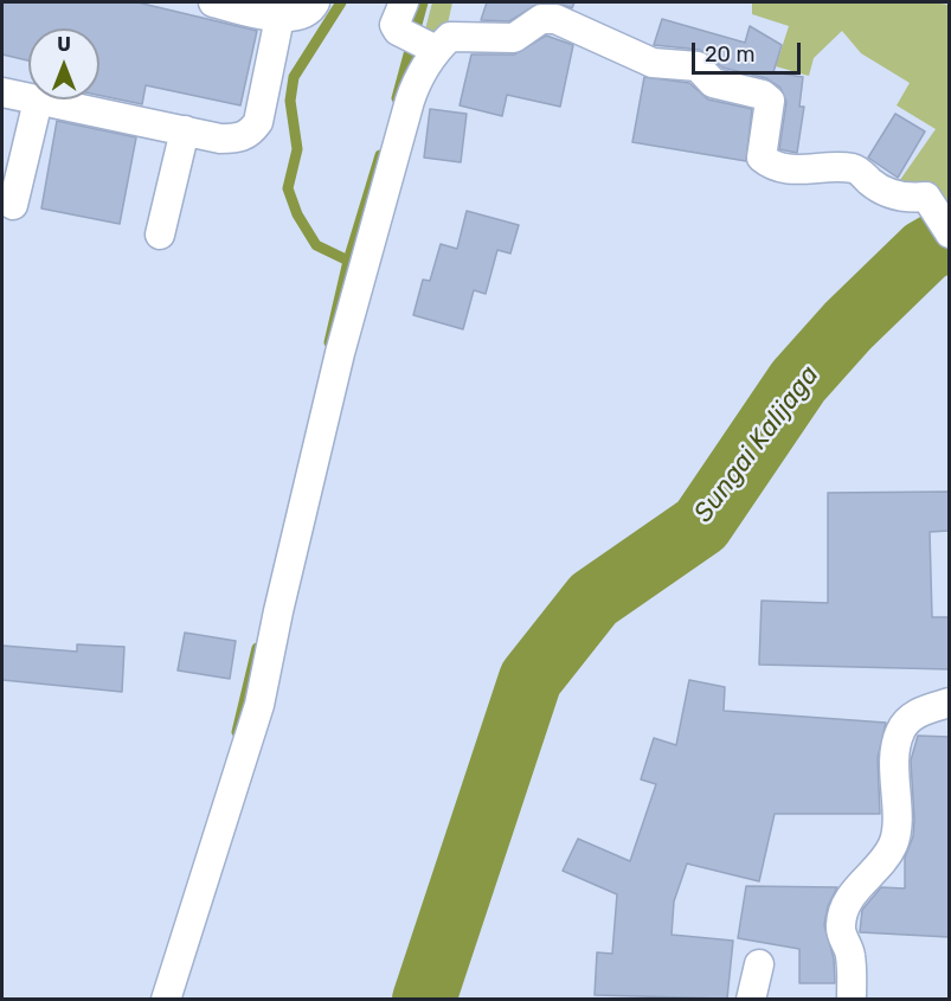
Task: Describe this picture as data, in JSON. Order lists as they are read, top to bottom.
{
  "water": ["Sungai Kalijaga"],
  "scale_bar": "20 m",
  "north": "top"
}
